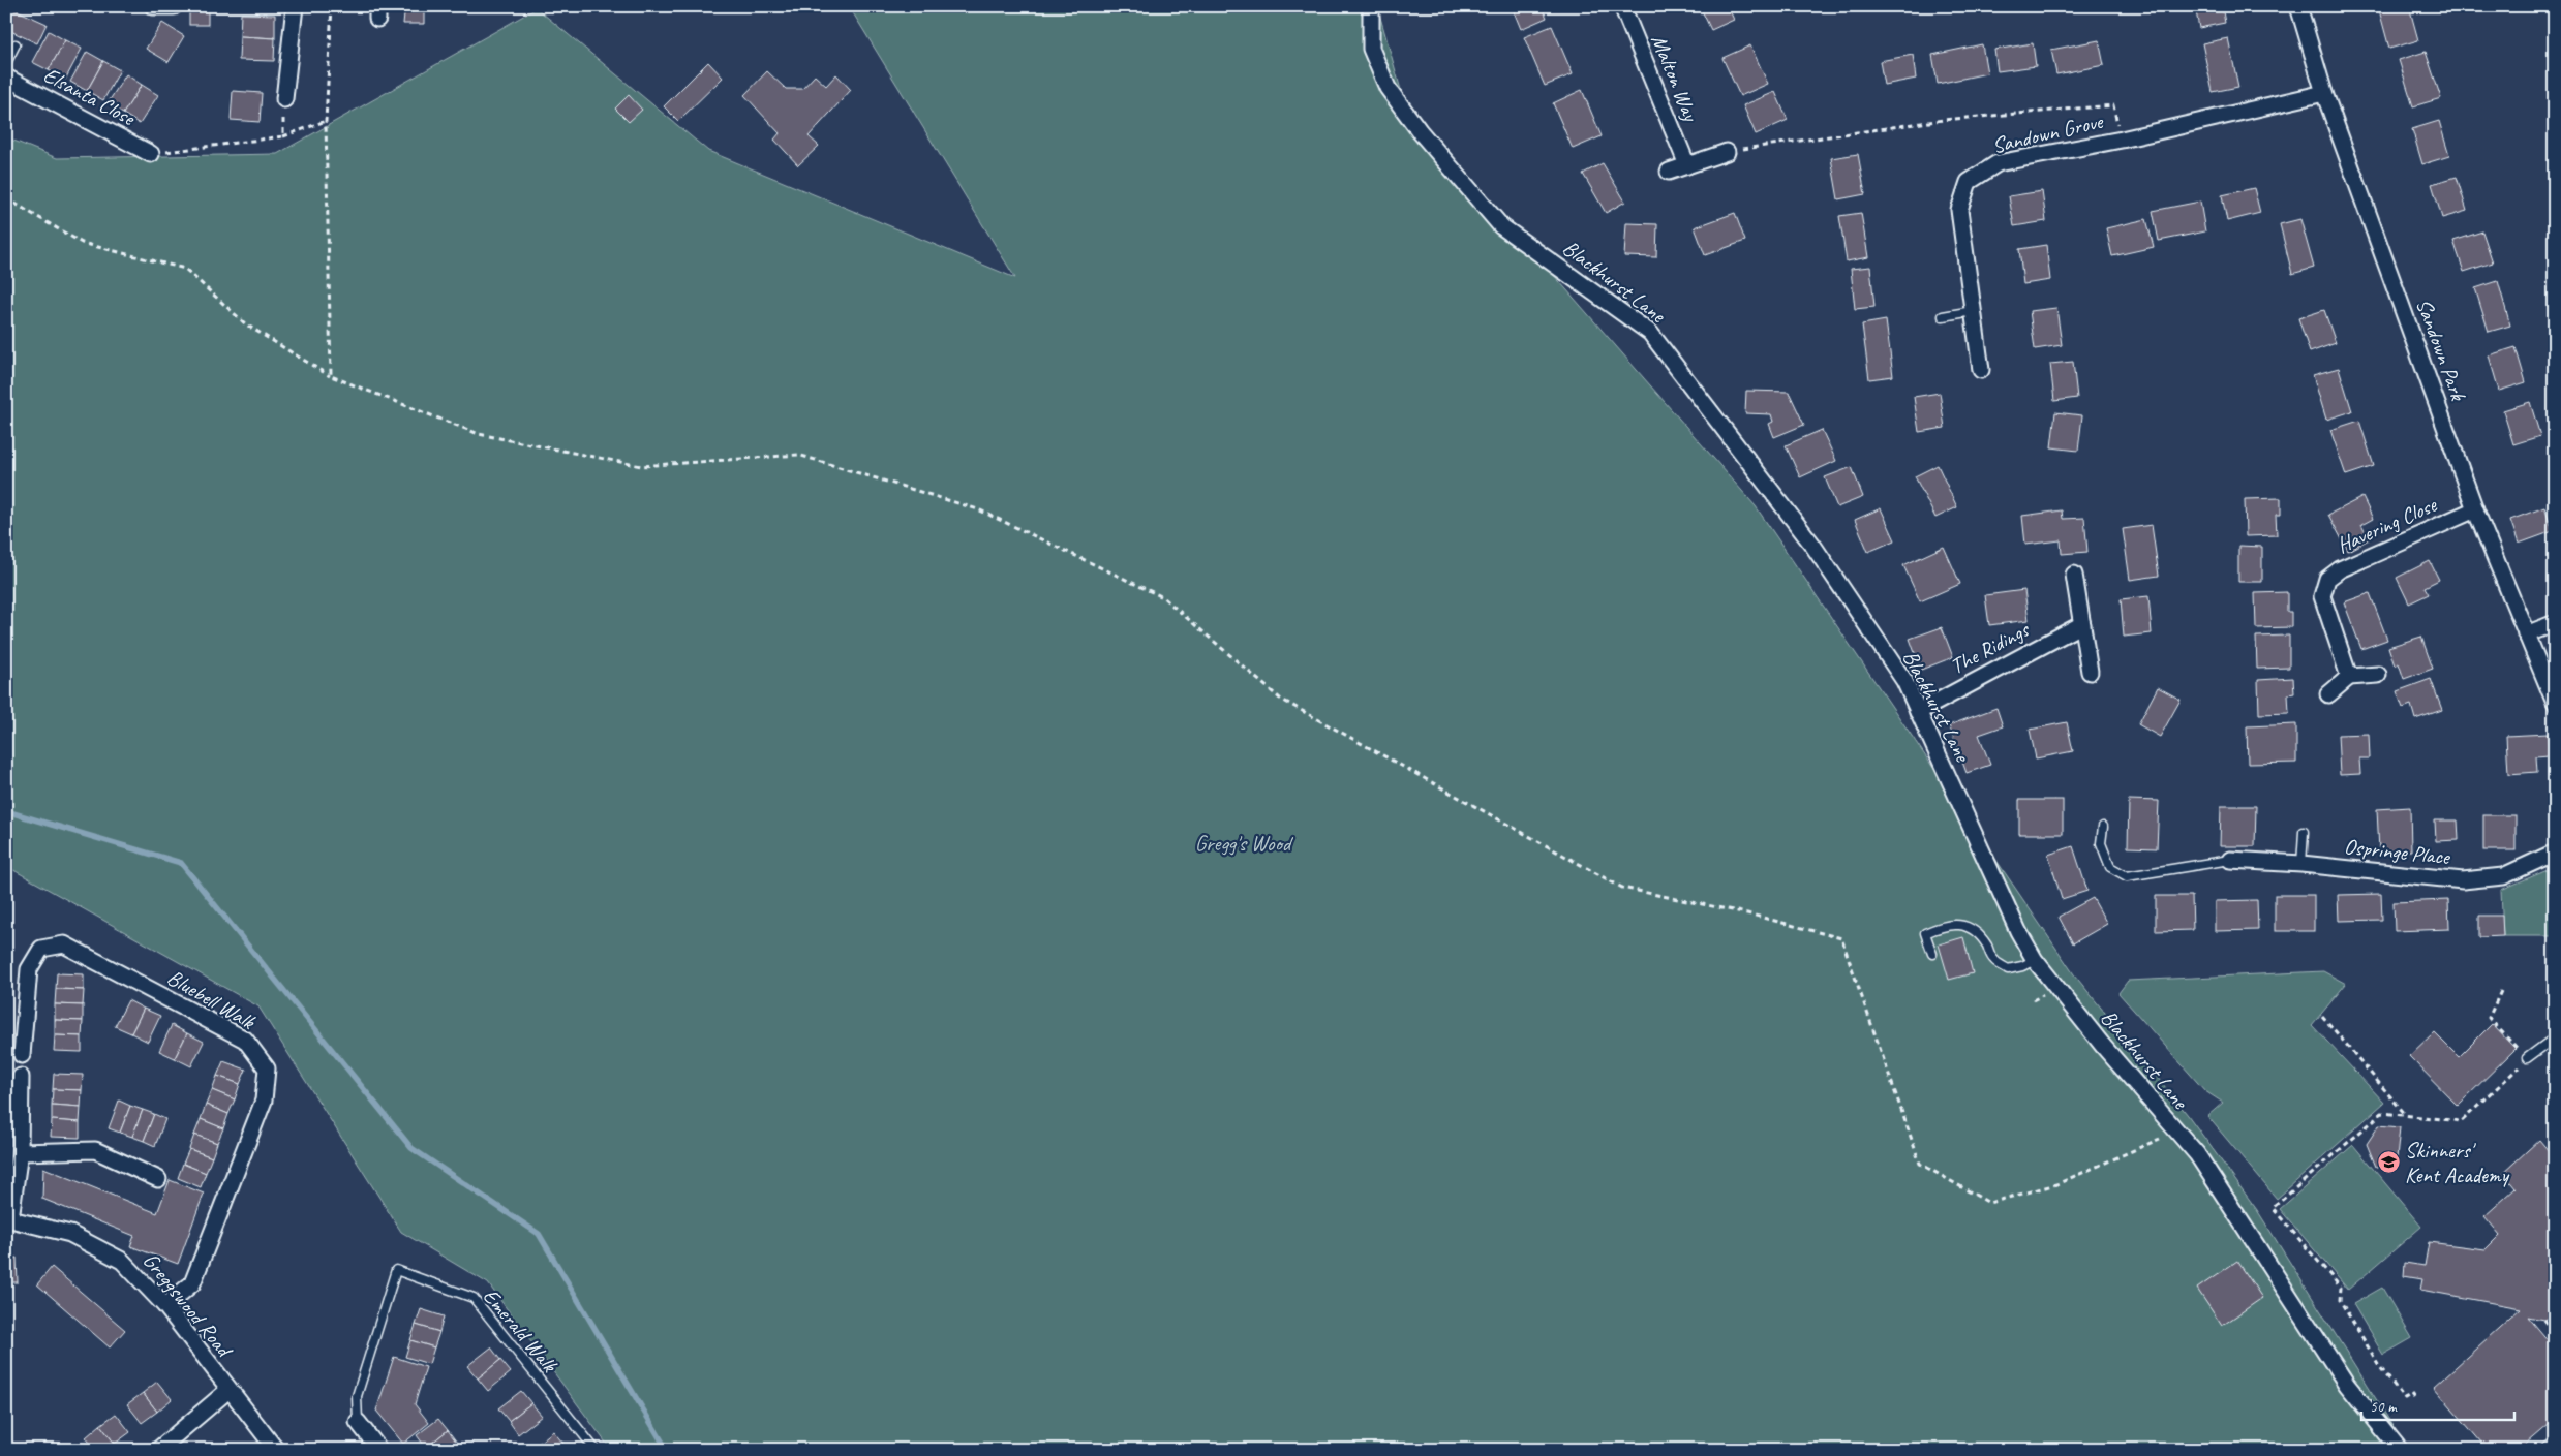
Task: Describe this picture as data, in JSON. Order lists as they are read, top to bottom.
{
  "streets": {
    "street": [
      "Malton Way",
      "Elsanta Close",
      "Sandown Grove",
      "Blackhurst Lane",
      "Sandown Park",
      "Havering Close",
      "The Ridings",
      "Ospringe Place",
      "Bluebell Walk",
      "Greggswood Road"
    ],
    "lane": ["Emerald Walk"]
  },
  "crossings": [
    ["Sandown Grove", "Sandown Park"],
    ["Blackhurst Lane", "The Ridings"],
    ["Sandown Park", "Havering Close"],
    ["Bluebell Walk", "Greggswood Road"]
  ],
  "parks": ["Gregg's Wood"],
  "places": {
    "school or university": ["Skinners' Kent Academy"]
  },
  "scale_bar": "50 m"
}
